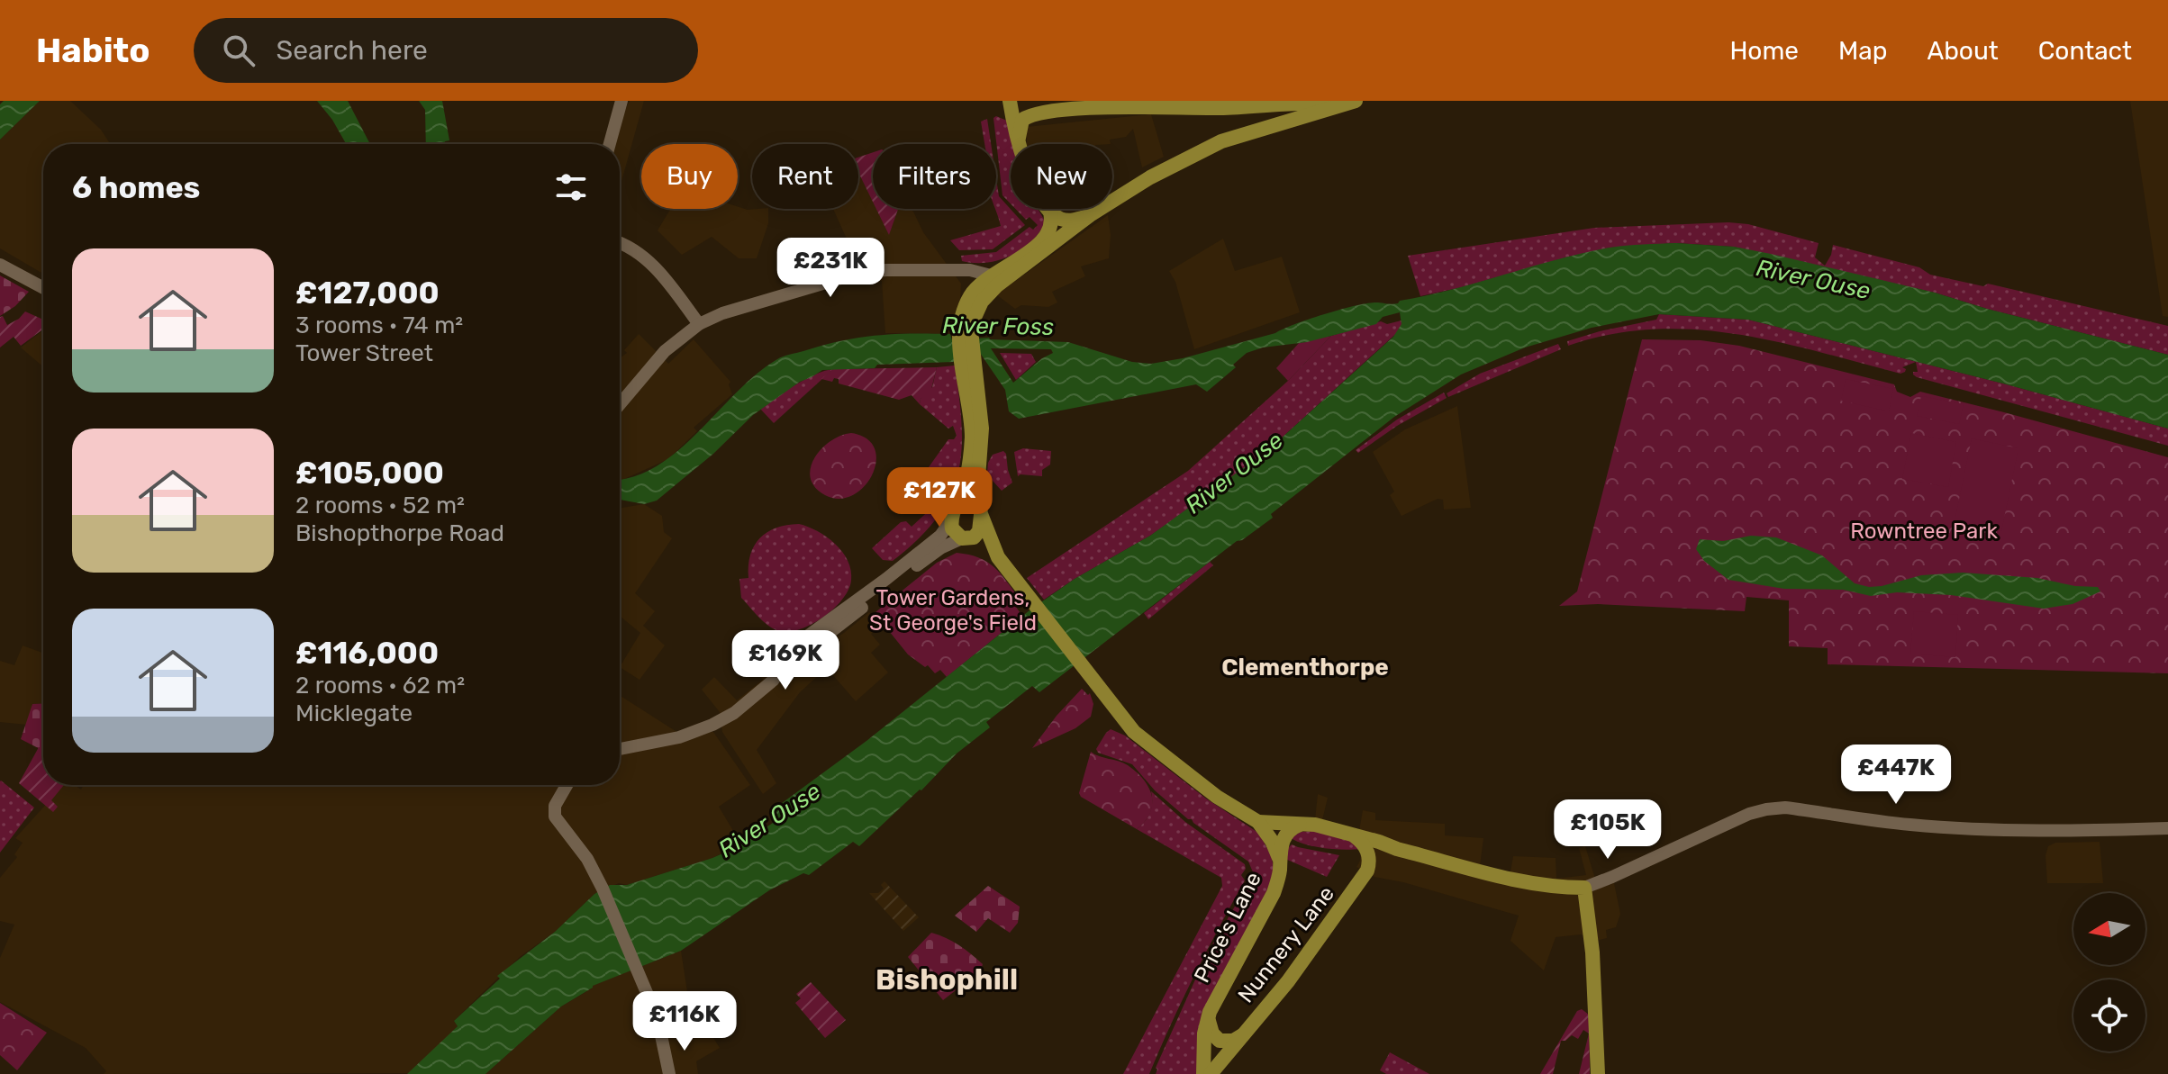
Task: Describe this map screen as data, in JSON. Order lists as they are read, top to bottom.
{
  "streets": {
    "main road": ["Price's Lane", "Nunnery Lane"]
  },
  "crossings": [
    ["Price's Lane", "Nunnery Lane"]
  ],
  "districts": ["Clementhorpe", "Bishophill"],
  "water": ["River Ouse", "River Foss"],
  "parks": ["Rowntree Park", "Tower Gardens, St George's Field"],
  "north": "left",
  "page": {
    "header": "Habito",
    "search": "Search here",
    "nav": [
      "Home",
      "Map",
      "About",
      "Contact"
    ],
    "chip": [
      "Buy",
      "Rent",
      "Filters",
      "New"
    ],
    "heading": "6 homes",
    "list": [
      {
        "name": "£127,000",
        "note": "3 rooms · 74 m² · Tower Street"
      },
      {
        "name": "£105,000",
        "note": "2 rooms · 52 m² · Bishopthorpe Road"
      },
      {
        "name": "£116,000",
        "note": "2 rooms · 62 m² · Micklegate"
      }
    ],
    "price": [
      "£231K",
      "£127K",
      "£169K",
      "£447K",
      "£105K",
      "£116K"
    ]
  }
}
